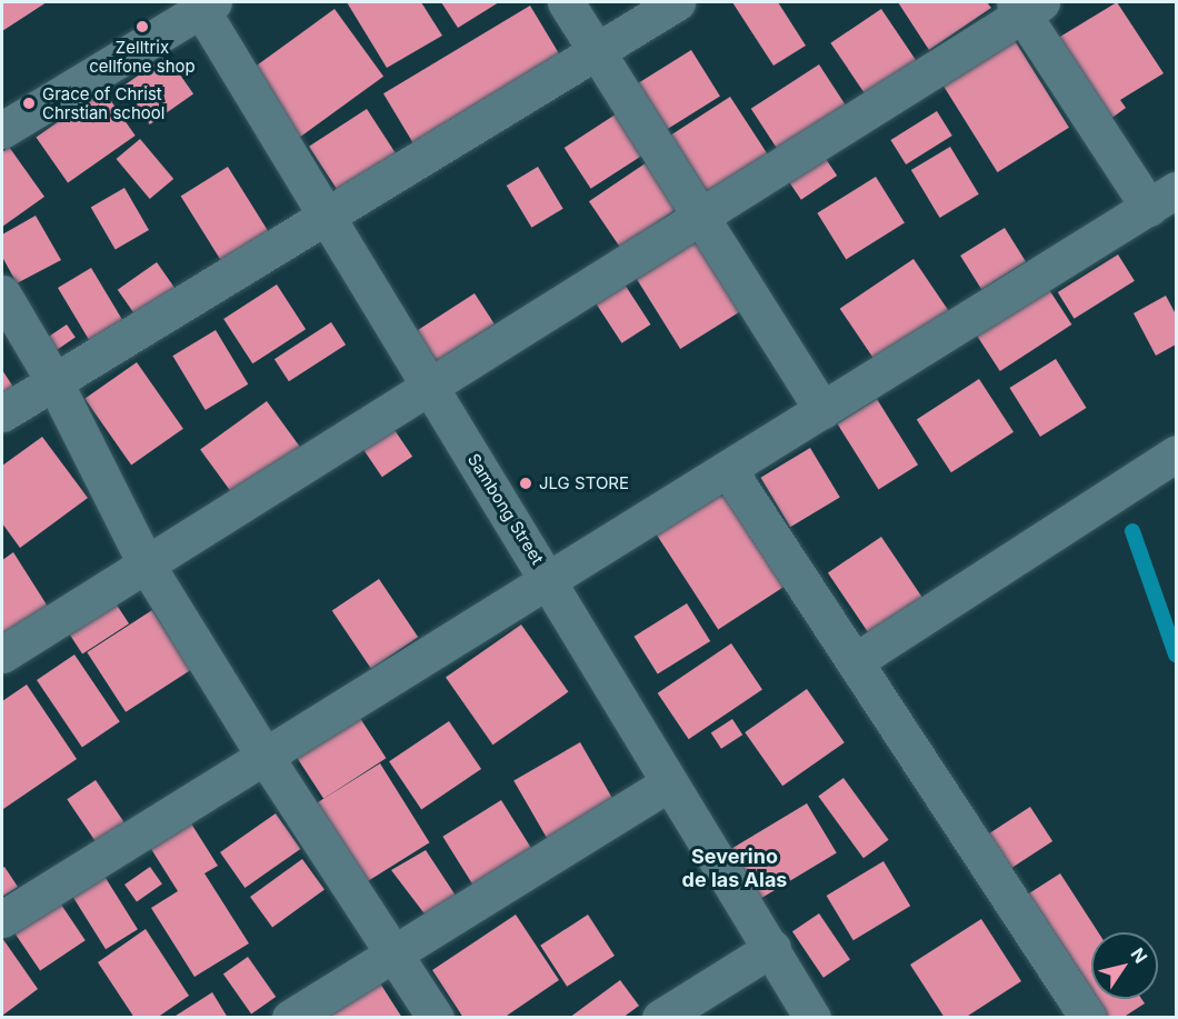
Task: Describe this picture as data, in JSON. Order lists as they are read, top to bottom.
{
  "streets": {
    "street": ["Sambong Street"]
  },
  "districts": ["Severino de las Alas"],
  "places": ["Zelltrix cellfone shop", "Grace of Christ Chrstian school", "JLG STORE"],
  "north": "top right"
}
